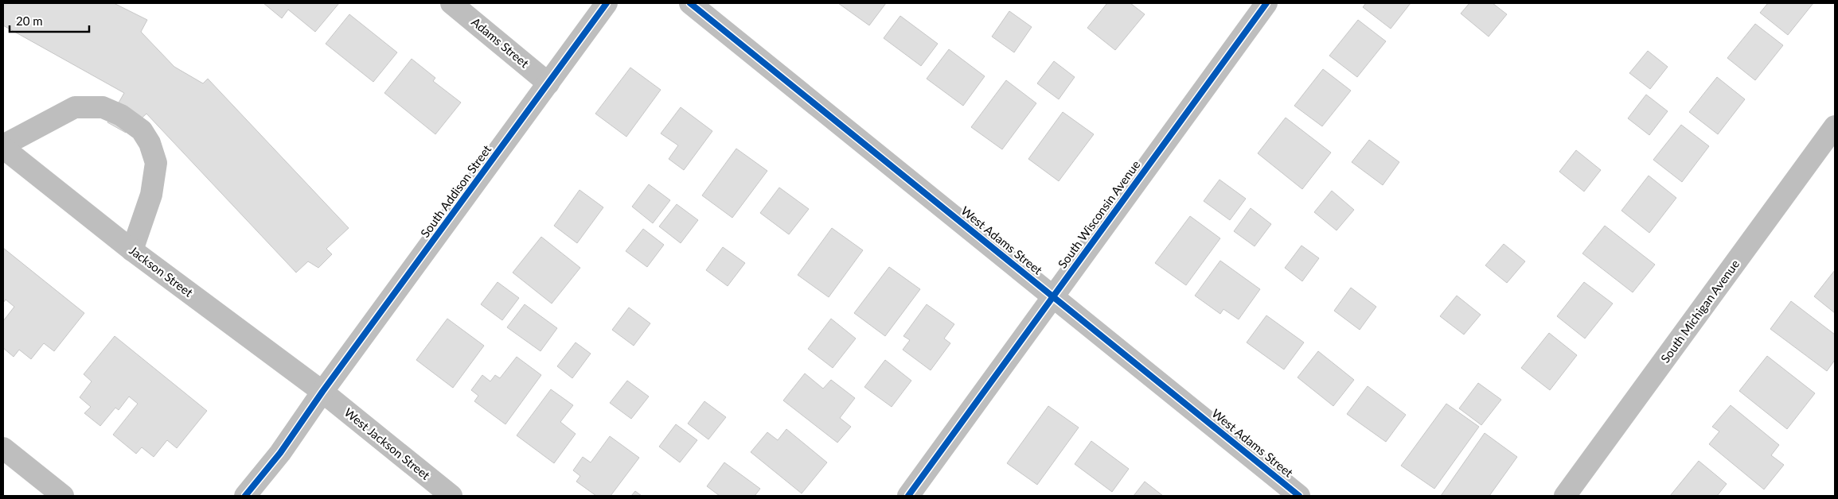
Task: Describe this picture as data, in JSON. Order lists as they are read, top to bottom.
{
  "streets": {
    "street": [
      "Adams Street",
      "South Addison Street",
      "South Wisconsin Avenue",
      "West Adams Street",
      "Jackson Street",
      "South Michigan Avenue",
      "West Jackson Street"
    ]
  },
  "crossings": [
    ["Adams Street", "South Addison Street"],
    ["South Addison Street", "Jackson Street"],
    ["South Addison Street", "West Jackson Street"],
    ["South Wisconsin Avenue", "West Adams Street"],
    ["Jackson Street", "West Jackson Street"]
  ],
  "scale_bar": "20 m"
}
